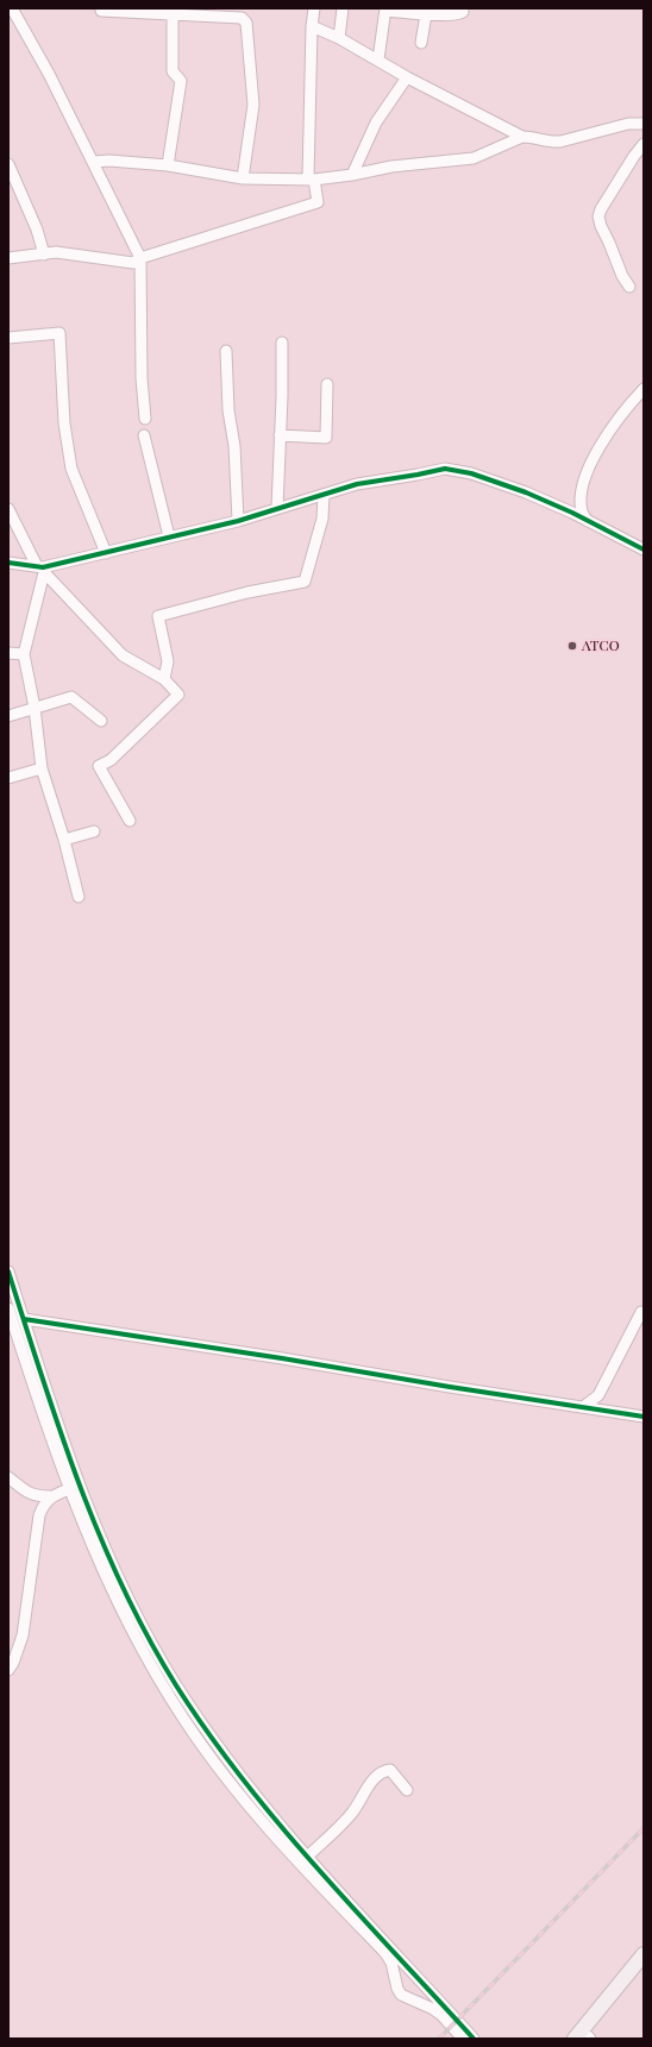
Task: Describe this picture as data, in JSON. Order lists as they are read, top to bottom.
{
  "places": ["ATCO"]
}
